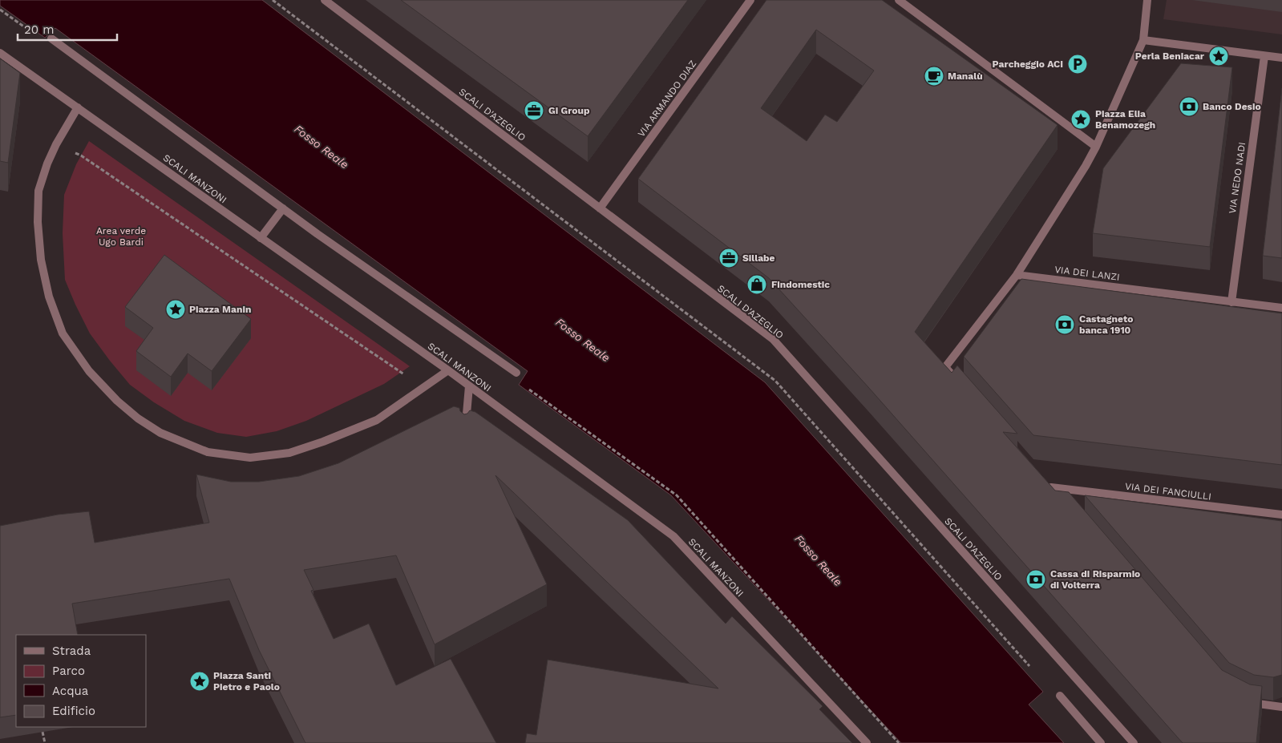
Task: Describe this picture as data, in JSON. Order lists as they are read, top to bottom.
{
  "streets": {
    "street": [
      "VIA ARMANDO DIAZ",
      "SCALI D'AZEGLIO",
      "VIA NEDO NADI",
      "SCALI MANZONI",
      "VIA DEI LANZI",
      "VIA DEI FANCIULLI"
    ]
  },
  "crossings": [
    ["VIA ARMANDO DIAZ", "SCALI D'AZEGLIO"],
    ["VIA NEDO NADI", "VIA DEI LANZI"]
  ],
  "water": ["Fosso Reale"],
  "parks": ["Area verde Ugo Bardi"],
  "places": {
    "place": [
      "Perla Beniacar",
      "Piazza Elia Benamozegh",
      "Piazza Manin",
      "Piazza Santi Pietro e Paolo"
    ],
    "parking": ["Parcheggio ACI"],
    "cafe": ["Manalù"],
    "bank": ["Banco Desio", "Castagneto banca 1910", "Cassa di Risparmio di Volterra"],
    "office": ["Gi Group", "Sillabe"],
    "shop": ["Findomestic"]
  },
  "legend": [
    "Strada",
    "Parco",
    "Acqua",
    "Edificio"
  ],
  "scale_bar": "20 m"
}
